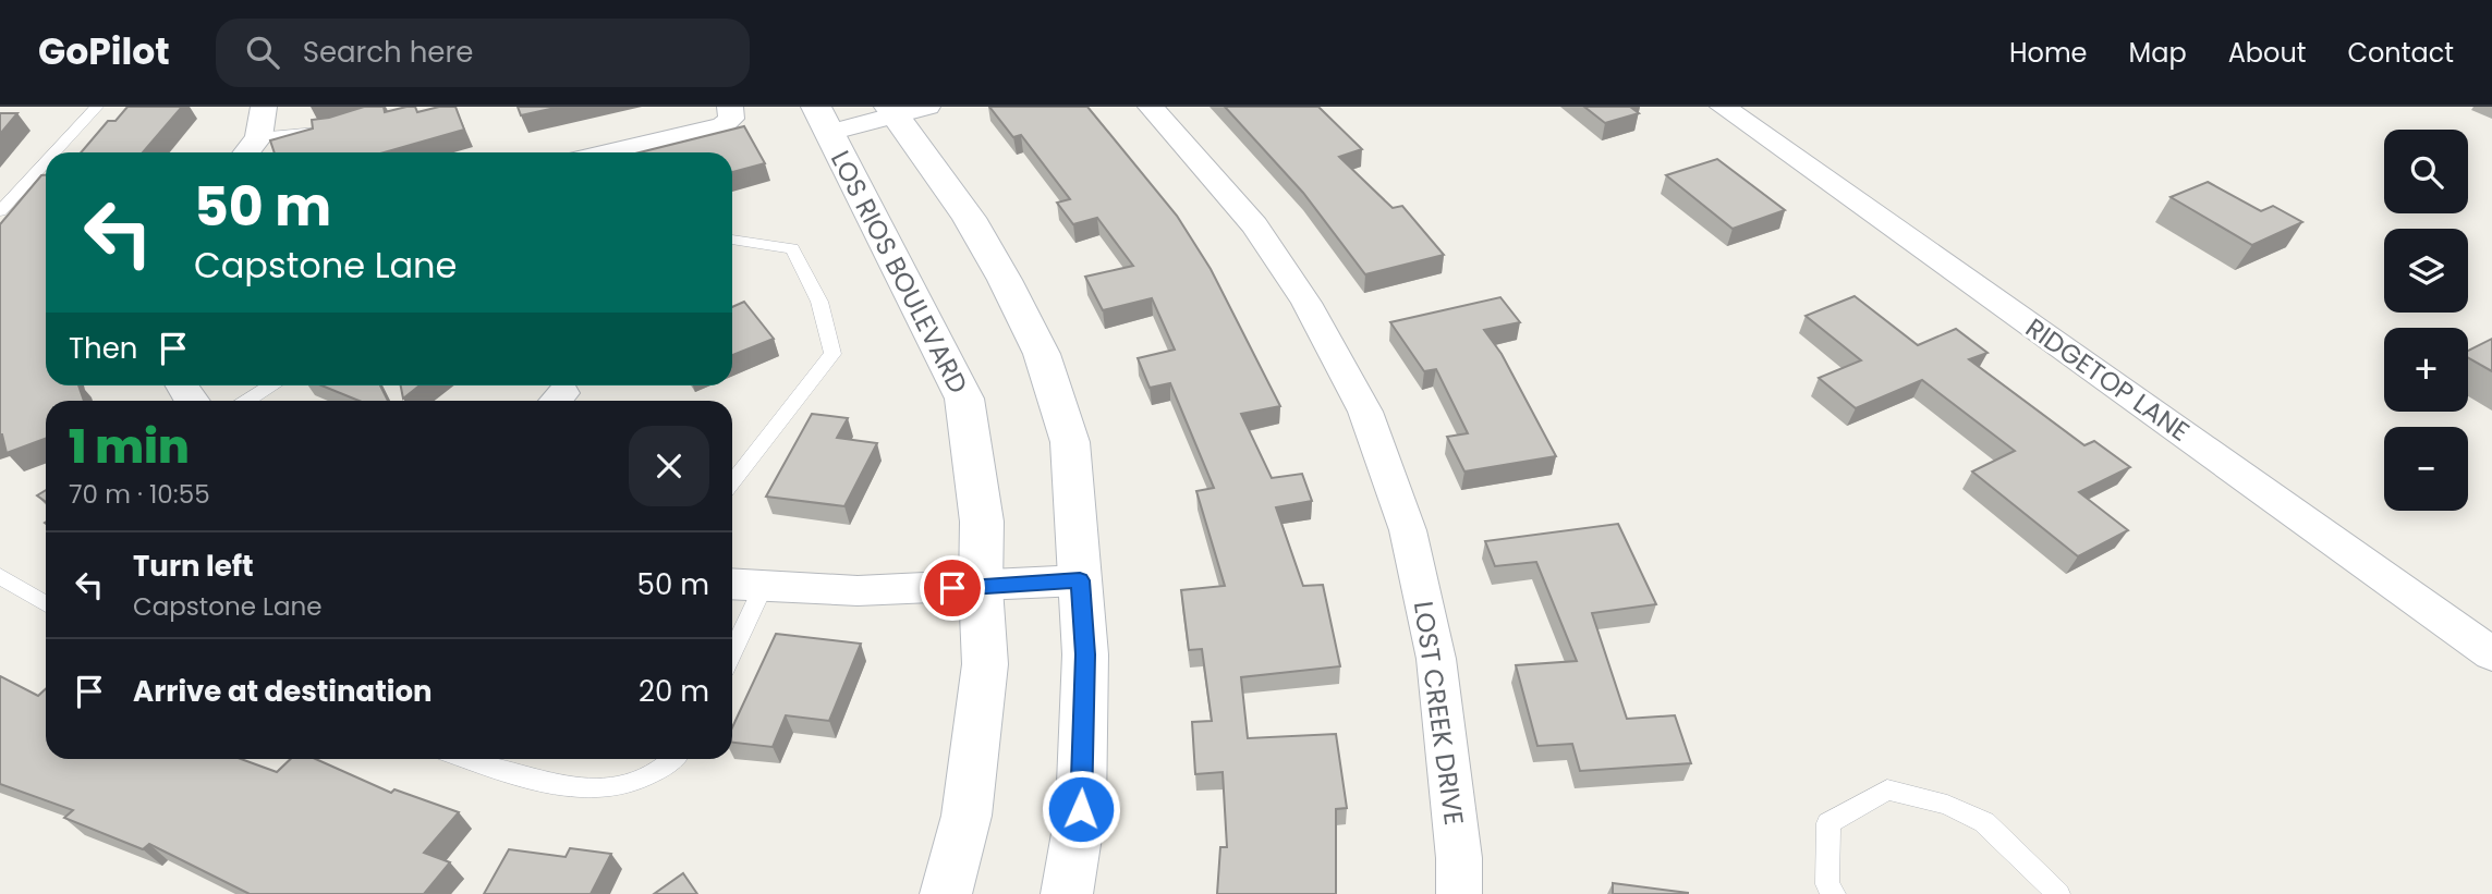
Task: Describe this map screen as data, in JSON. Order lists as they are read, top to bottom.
{
  "streets": {
    "main road": ["LOS RIOS BOULEVARD"],
    "street": ["RIDGETOP LANE", "LOST CREEK DRIVE"]
  },
  "page": {
    "header": "GoPilot",
    "search": "Search here",
    "nav": [
      "Home",
      "Map",
      "About",
      "Contact"
    ],
    "map_buttons": ["+", "−"],
    "turn": ["50 m", "Capstone Lane"],
    "then": "Then",
    "heading": ["1 min", "70 m · 10:55"],
    "list": [
      {
        "name": "Turn left",
        "note": "Capstone Lane",
        "value": "50 m"
      },
      {
        "name": "Arrive at destination",
        "value": "20 m"
      }
    ]
  }
}
